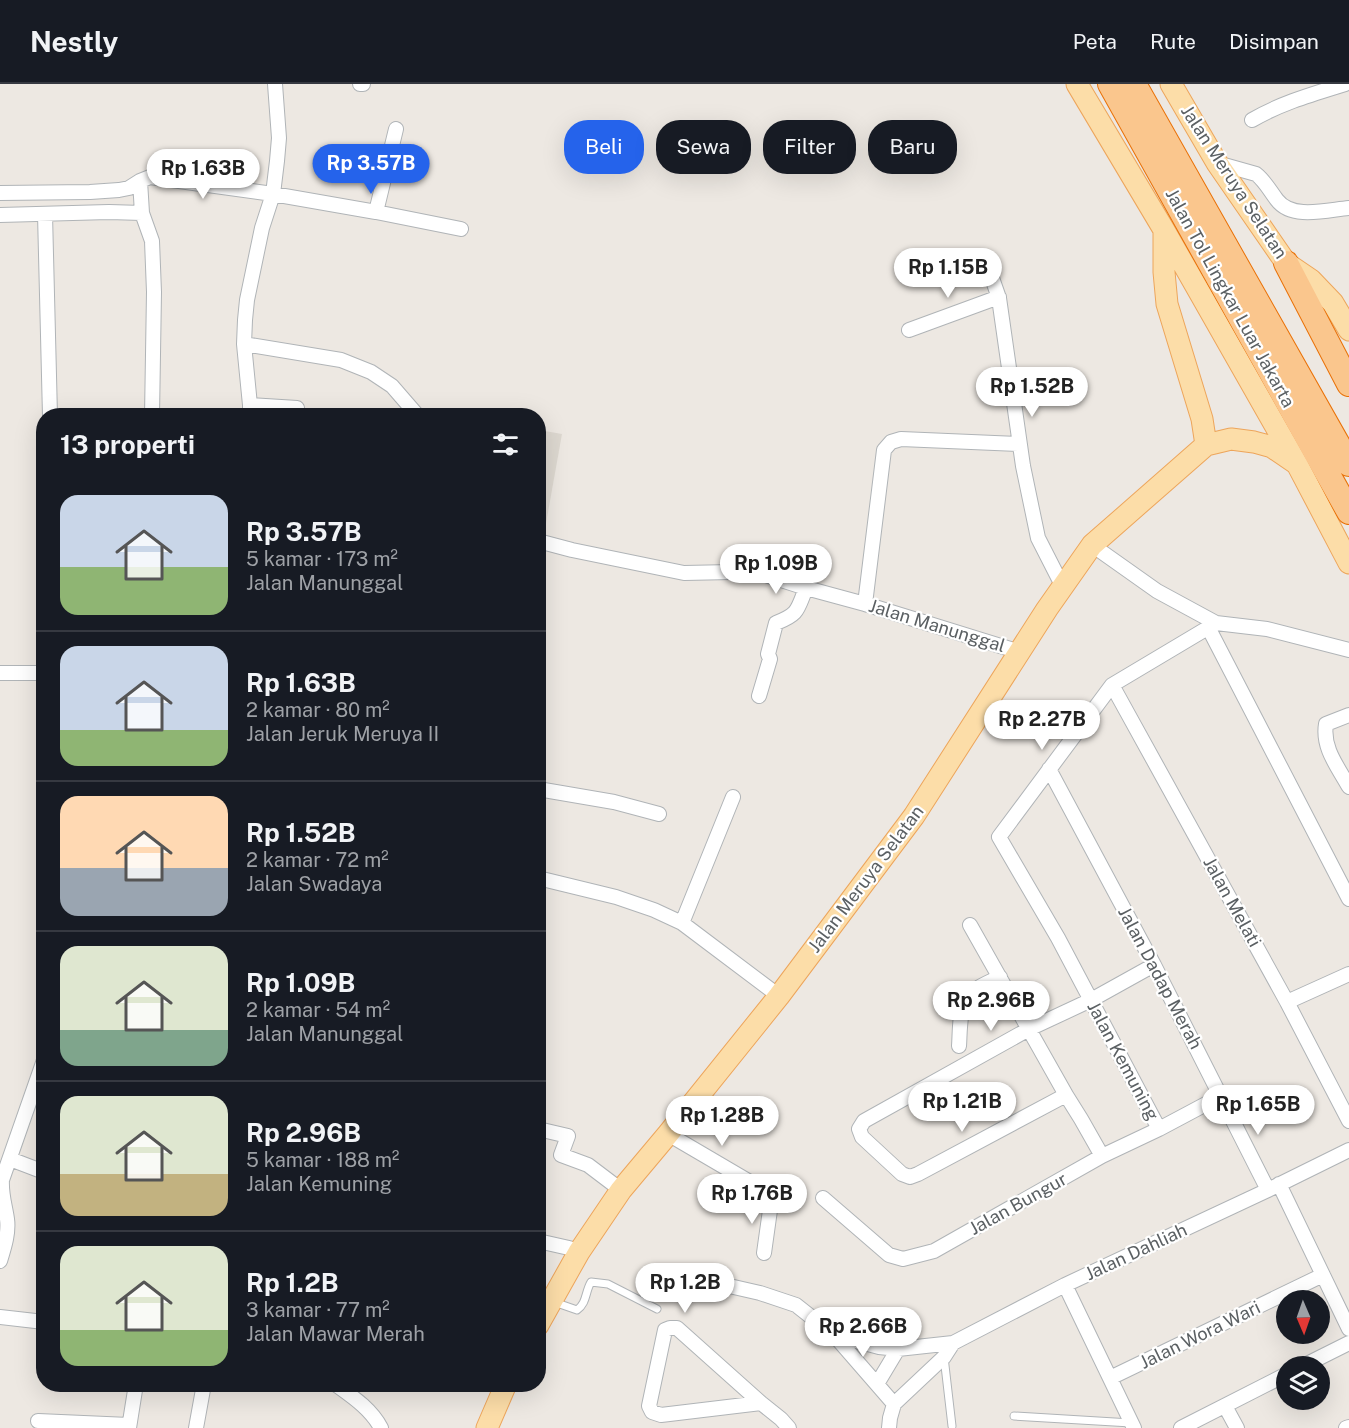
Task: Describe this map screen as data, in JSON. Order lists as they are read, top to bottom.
{
  "streets": {
    "highway": ["Jalan Tol Lingkar Luar Jakarta"],
    "main road": ["Jalan Meruya Selatan"],
    "street": [
      "Jalan Manunggal",
      "Jalan Melati",
      "Jalan Dadap Merah",
      "Jalan Kemuning",
      "Jalan Bungur",
      "Jalan Dahliah",
      "Jalan Wora Wari"
    ]
  },
  "crossings": [
    ["Jalan Meruya Selatan", "Jalan Manunggal"],
    ["Jalan Dadap Merah", "Jalan Kemuning"],
    ["Jalan Dadap Merah", "Jalan Bungur"],
    ["Jalan Dadap Merah", "Jalan Dahliah"],
    ["Jalan Dadap Merah", "Jalan Wora Wari"],
    ["Jalan Kemuning", "Jalan Bungur"],
    ["Jalan Dahliah", "Jalan Wora Wari"]
  ],
  "north": "bottom",
  "page": {
    "header": "Nestly",
    "nav": ["Peta", "Rute", "Disimpan"],
    "chip": [
      "Beli",
      "Sewa",
      "Filter",
      "Baru"
    ],
    "price": [
      "Rp 3.57B",
      "Rp 1.63B",
      "Rp 1.15B",
      "Rp 1.52B",
      "Rp 1.09B",
      "Rp 2.27B",
      "Rp 2.96B",
      "Rp 1.21B",
      "Rp 1.65B",
      "Rp 1.28B",
      "Rp 1.76B",
      "Rp 1.2B",
      "Rp 2.66B"
    ],
    "heading": "13 properti",
    "list": [
      {
        "name": "Rp 3.57B",
        "note": "5 kamar · 173 m² · Jalan Manunggal"
      },
      {
        "name": "Rp 1.63B",
        "note": "2 kamar · 80 m² · Jalan Jeruk Meruya II"
      },
      {
        "name": "Rp 1.52B",
        "note": "2 kamar · 72 m² · Jalan Swadaya"
      },
      {
        "name": "Rp 1.09B",
        "note": "2 kamar · 54 m² · Jalan Manunggal"
      },
      {
        "name": "Rp 2.96B",
        "note": "5 kamar · 188 m² · Jalan Kemuning"
      },
      {
        "name": "Rp 1.2B",
        "note": "3 kamar · 77 m² · Jalan Mawar Merah"
      }
    ]
  }
}
